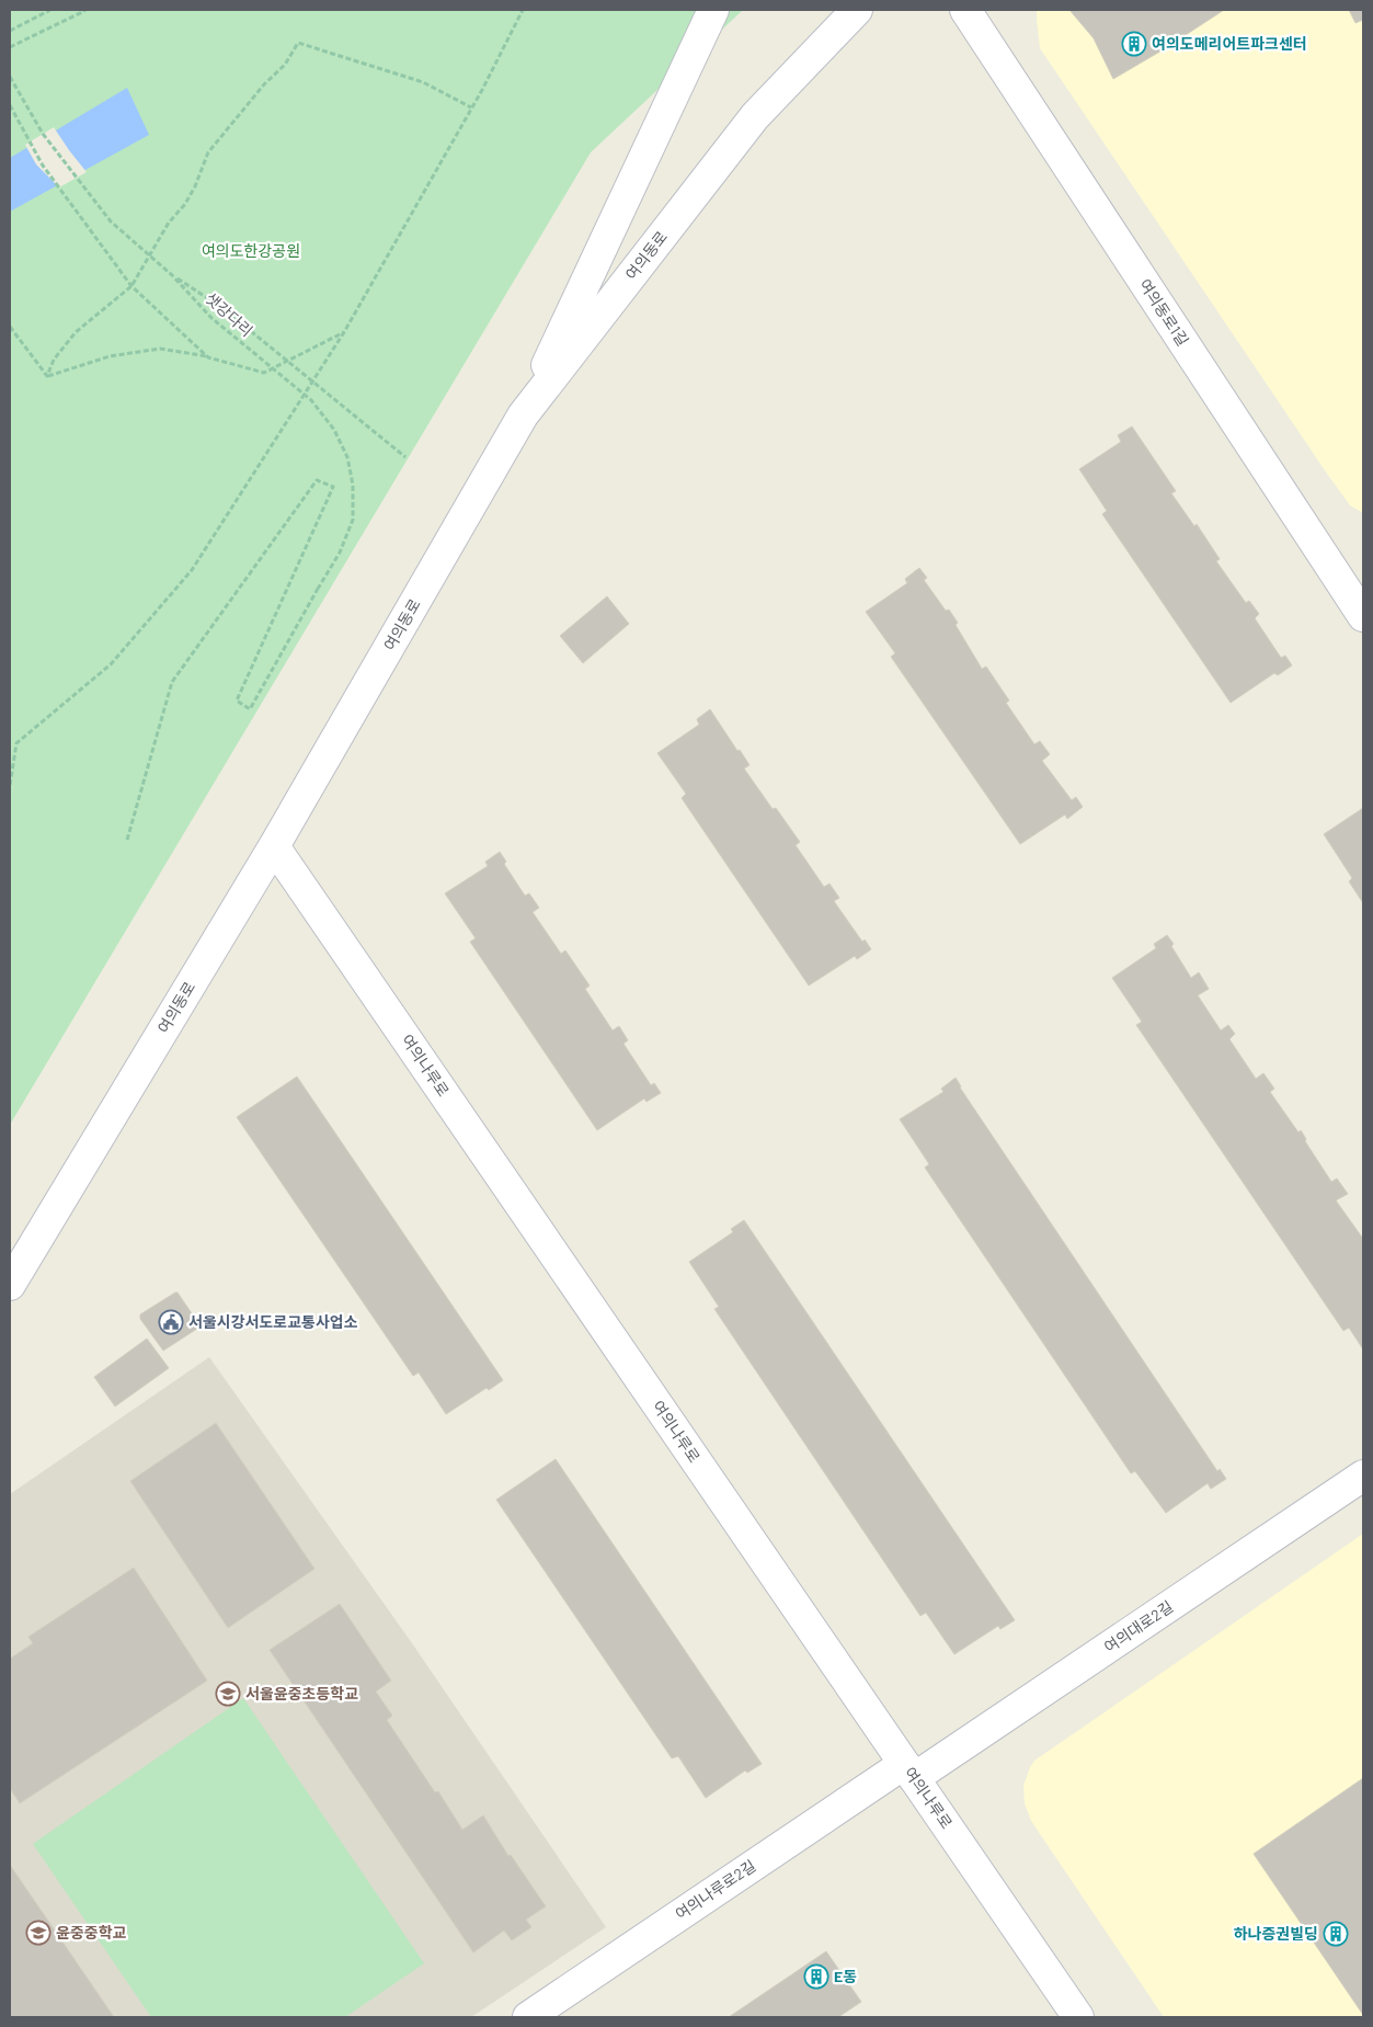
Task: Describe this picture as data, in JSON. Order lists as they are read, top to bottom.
{
  "streets": {
    "street": [
      "여의동로",
      "여의동로1길",
      "여의나루로",
      "여의대로2길",
      "여의나루로2길"
    ],
    "path": ["샛강다리"]
  },
  "crossings": [
    ["여의동로", "여의나루로"],
    ["여의나루로", "여의대로2길"],
    ["여의나루로", "여의나루로2길"],
    ["여의대로2길", "여의나루로2길"]
  ],
  "parks": ["여의도한강공원"],
  "places": {
    "building": ["여의도메리어트파크센터", "하나증권빌딩", "E동"],
    "public building": ["서울시강서도로교통사업소"],
    "school or university": ["서울윤중초등학교", "윤중중학교"]
  }
}
